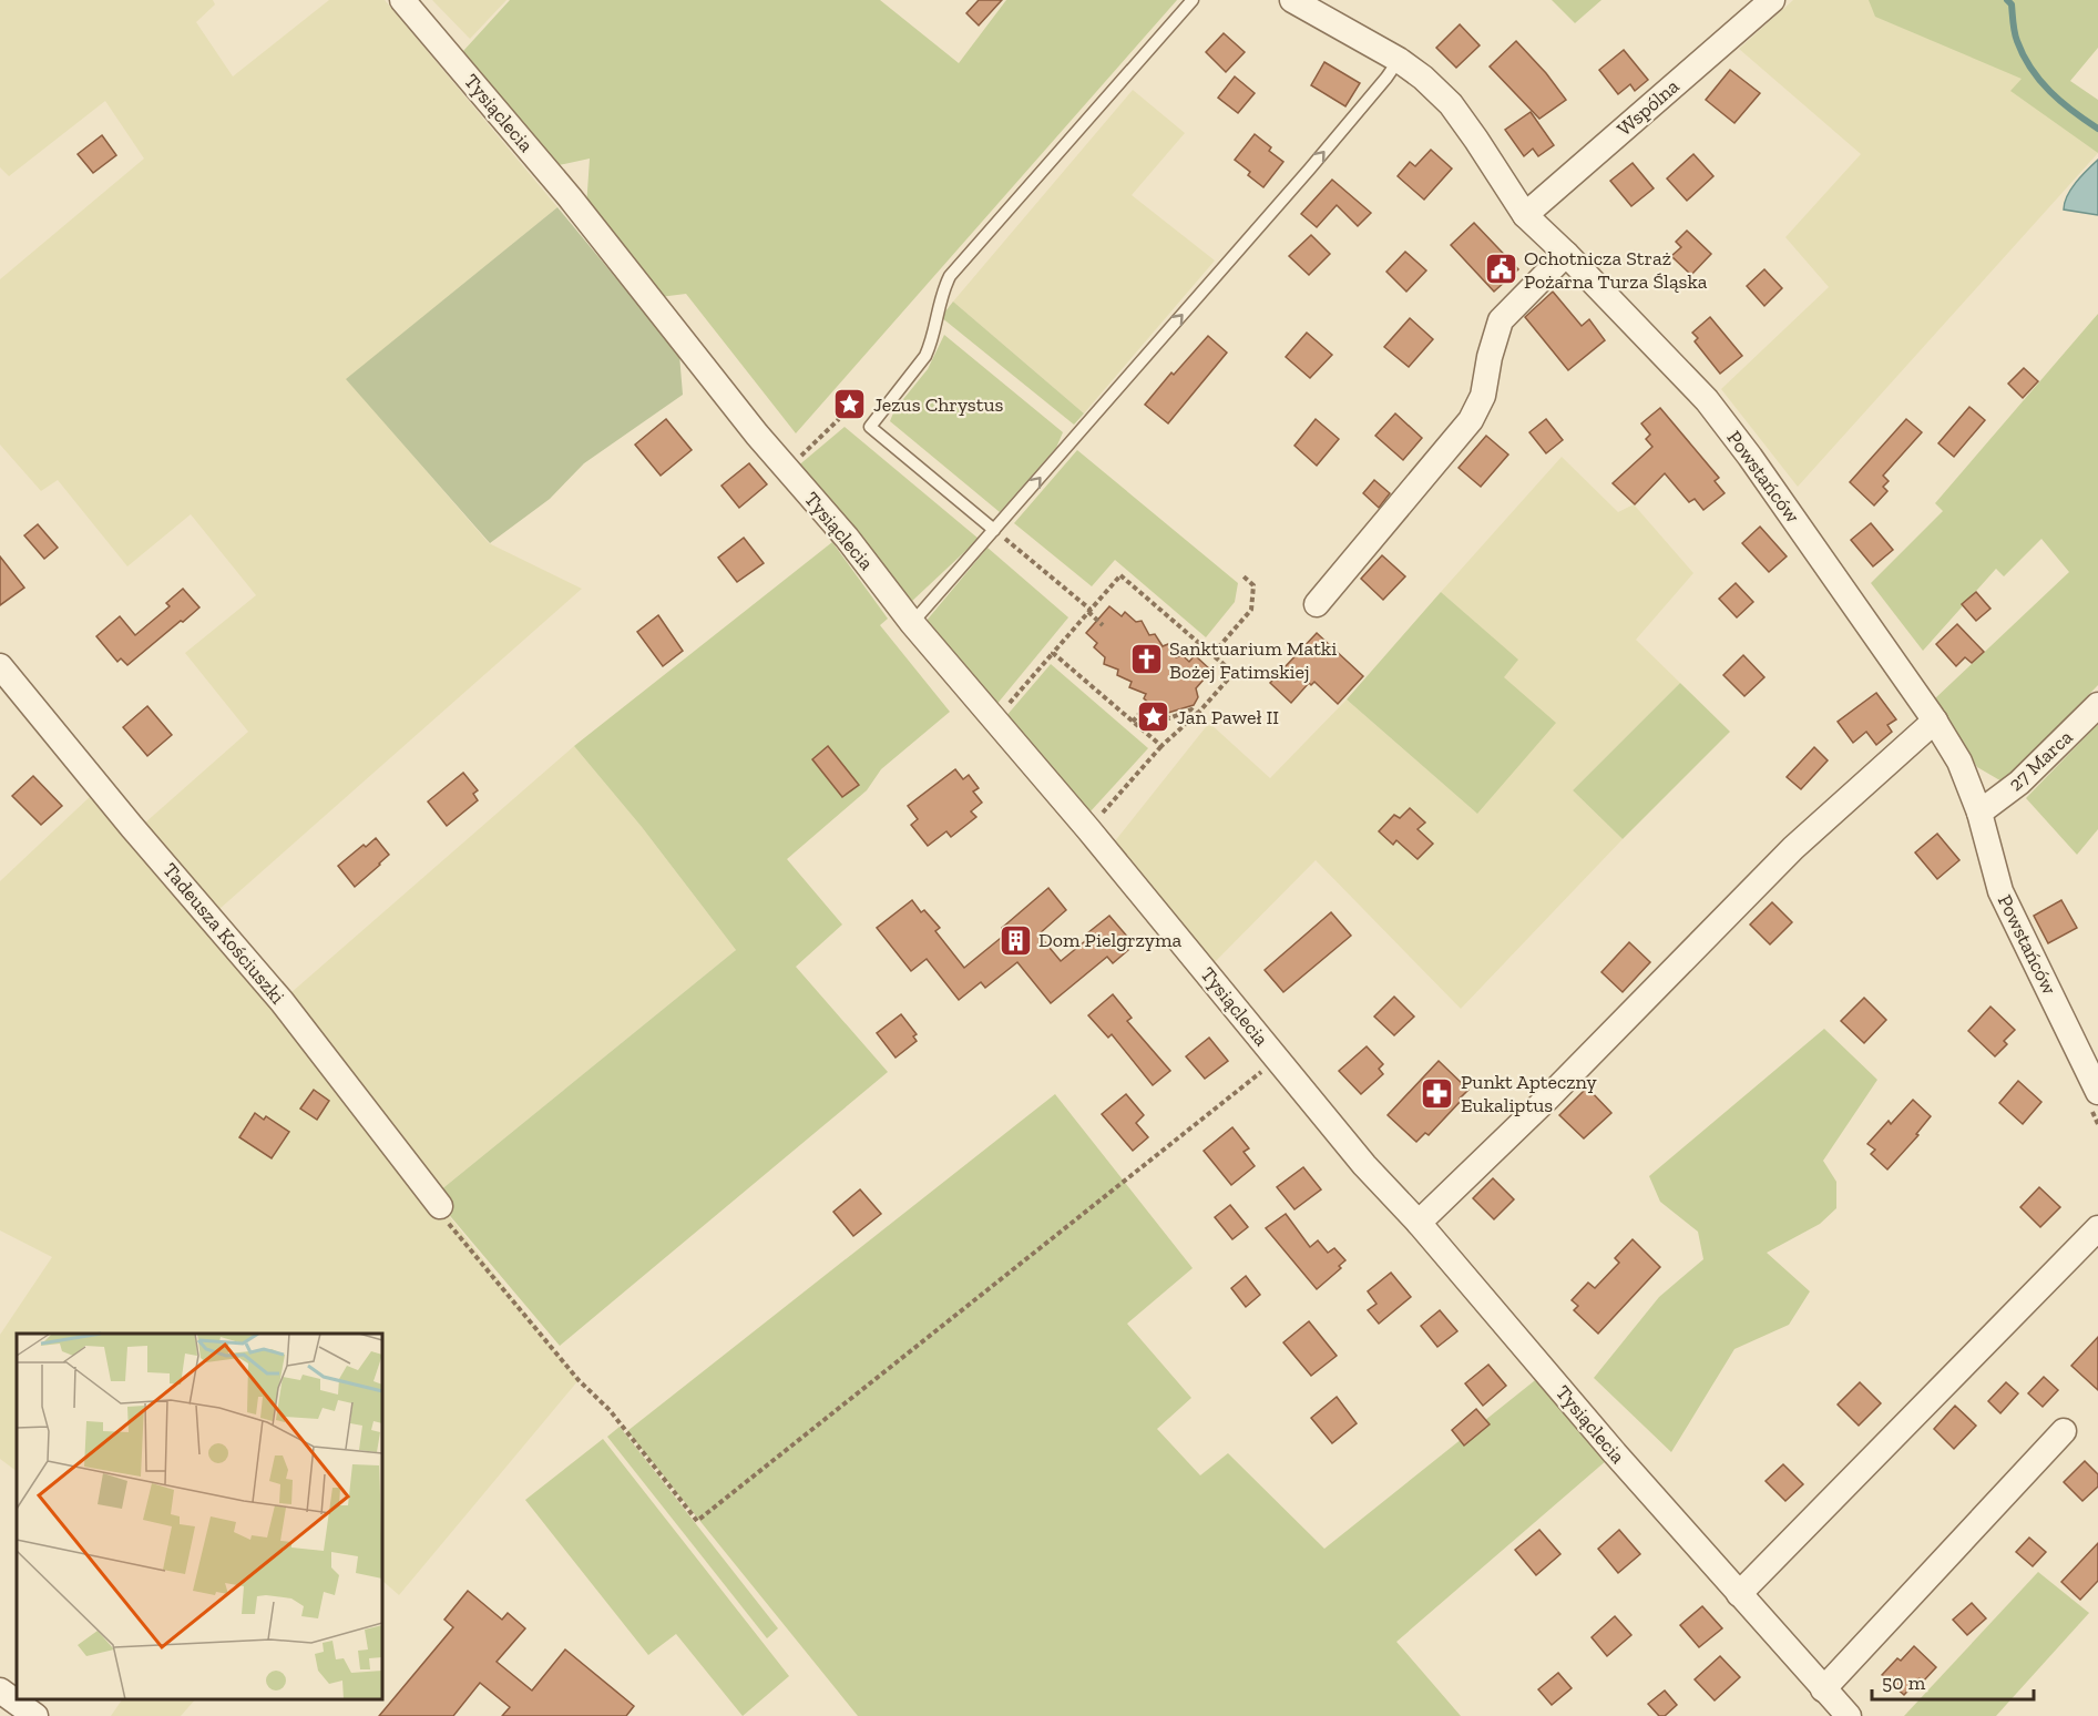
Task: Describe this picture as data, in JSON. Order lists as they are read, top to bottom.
{
  "streets": {
    "street": [
      "Wspólna",
      "Tysiąclecia",
      "Powstańców",
      "27 Marca",
      "Tadeusza Kościuszki"
    ]
  },
  "crossings": [
    ["Wspólna", "Powstańców"],
    ["Tysiąclecia", "Tadeusza Kościuszki"],
    ["Powstańców", "27 Marca"]
  ],
  "places": {
    "public building": ["Ochotnicza Straż Pożarna Turza Śląska"],
    "place": ["Jezus Chrystus", "Jan Paweł II"],
    "church": ["Sanktuarium Matki Bożej Fatimskiej"],
    "building": ["Dom Pielgrzyma"],
    "pharmacy": ["Punkt Apteczny Eukaliptus"]
  },
  "scale_bar": "50 m"
}
